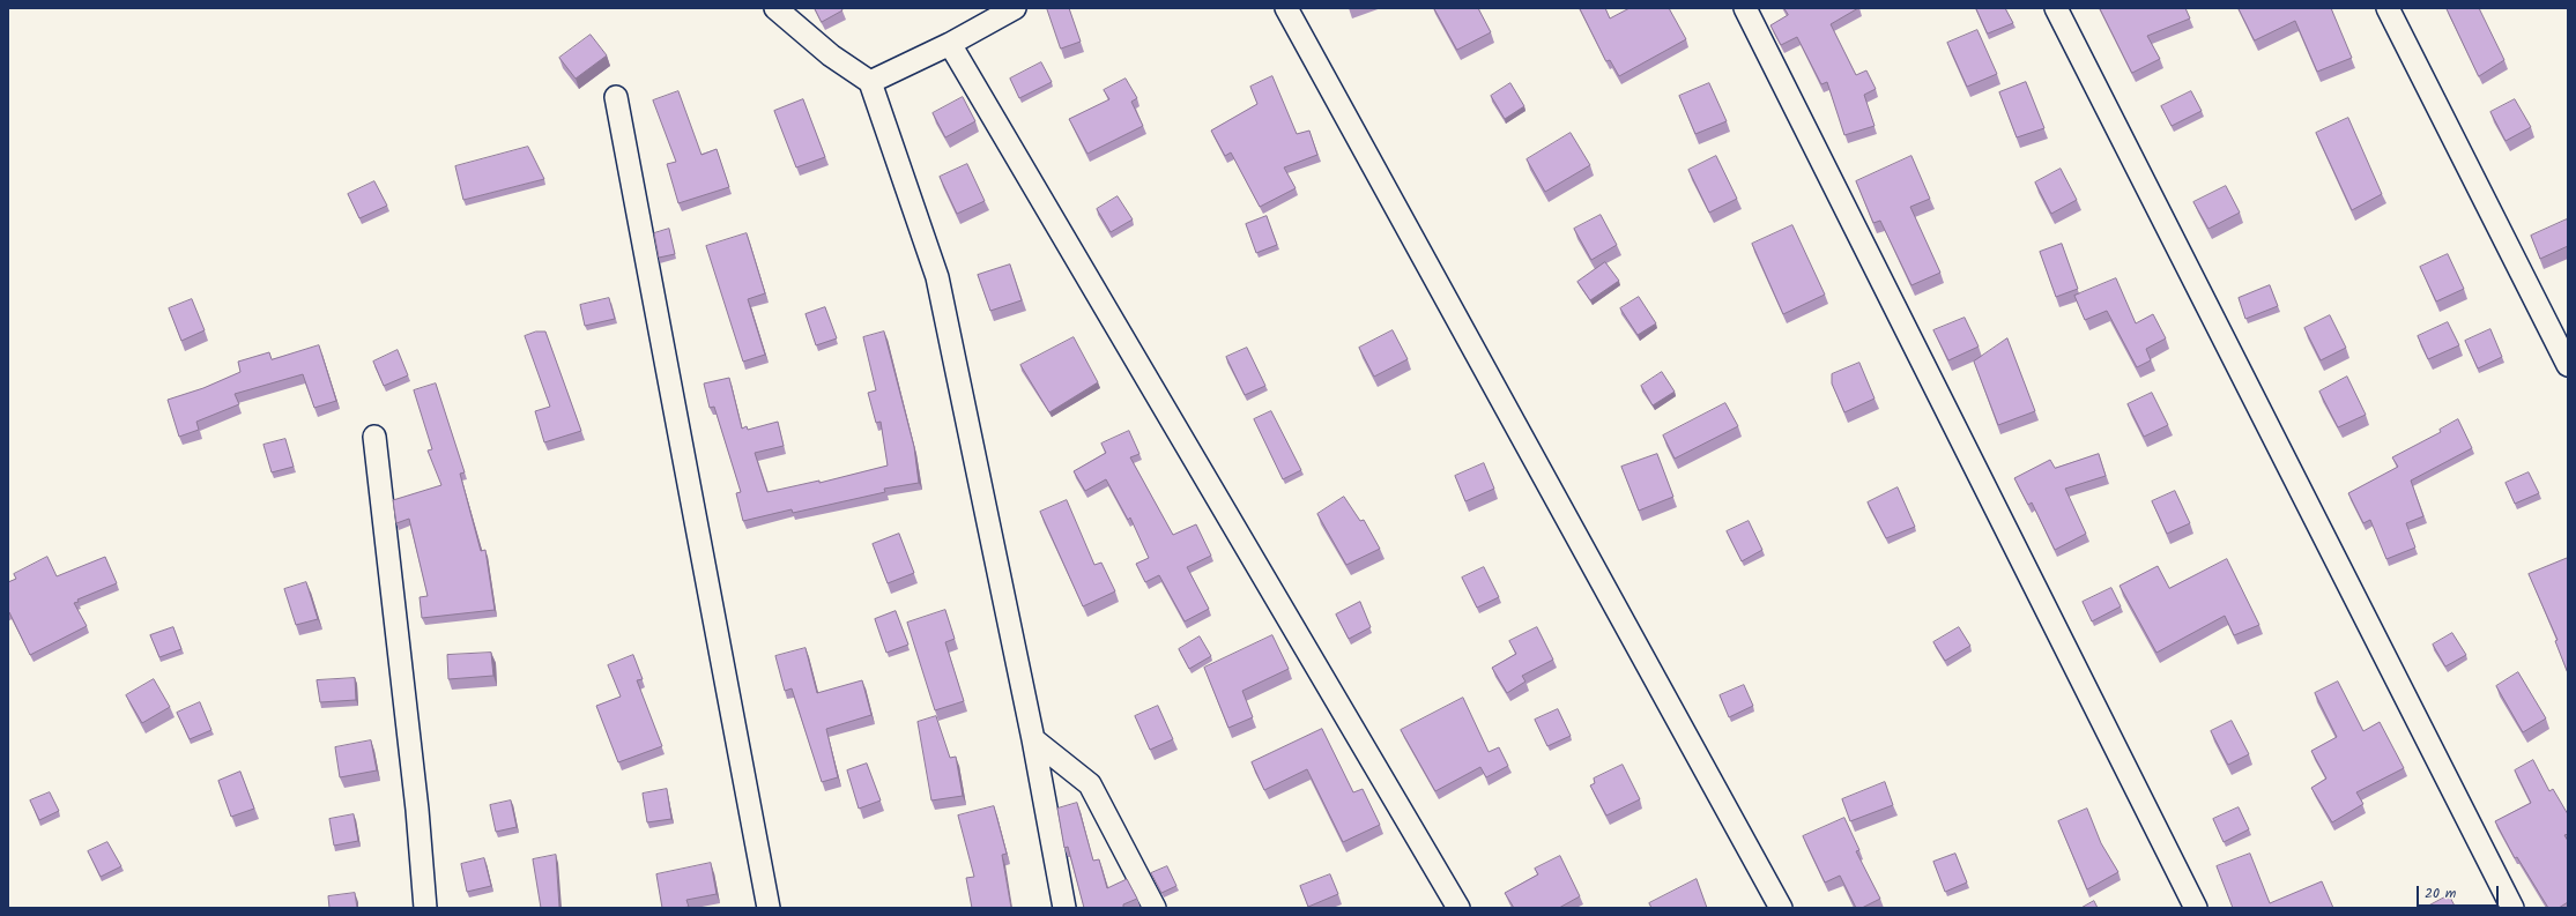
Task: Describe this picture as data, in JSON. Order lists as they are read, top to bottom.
{
  "scale_bar": "20 m"
}
